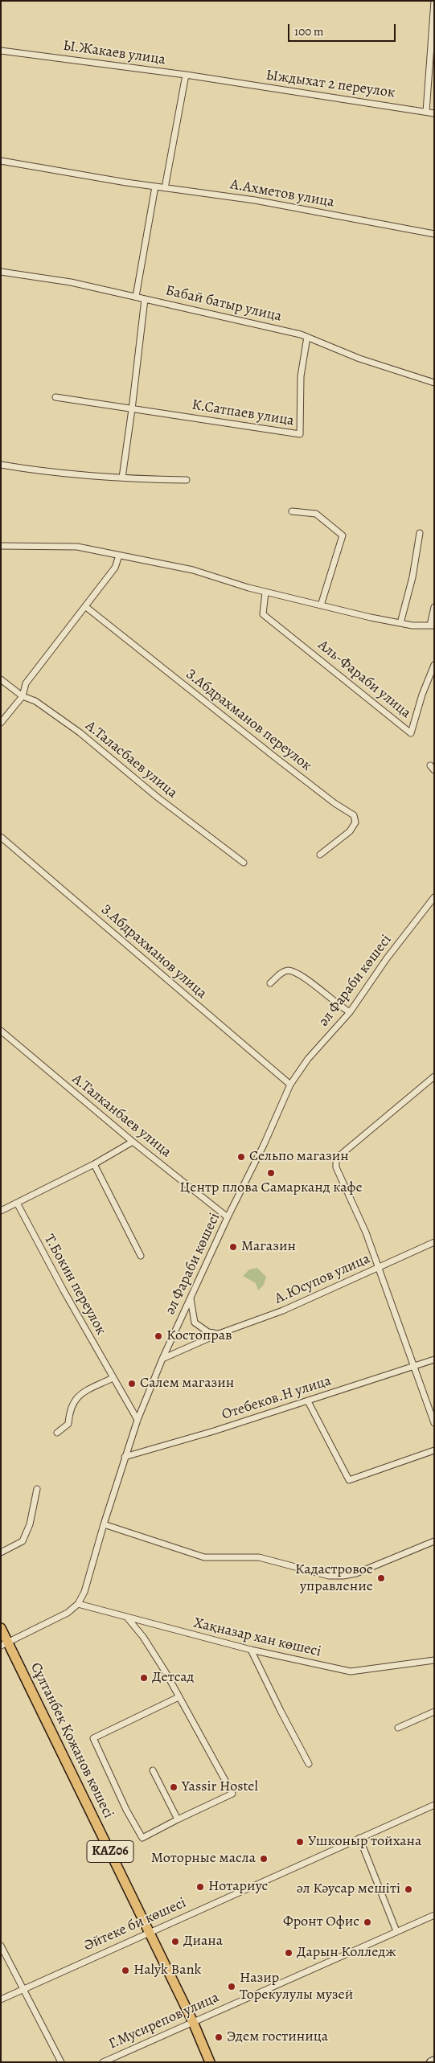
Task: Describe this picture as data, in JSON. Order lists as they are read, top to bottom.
{
  "streets": {
    "main road": ["Сұлтанбек Қожанов көшесі", "KАZ06"],
    "street": [
      "Ы.Жакаев улица",
      "Ыждыхат 2 переулок",
      "А.Ахметов улица",
      "Бабай батыр улица",
      "К.Сатпаев улица",
      "Аль-Фараби улица",
      "З.Абдрахманов переулок",
      "А.Таласбаев улица",
      "З.Абдрахманов улица",
      "әл Фараби көшесі",
      "А.Талканбаев улица",
      "А.Юсупов улица",
      "Т.Бокин переулок",
      "Отебеков.Н улица",
      "Хақназар хан көшесі",
      "Әйтеке би көшесі",
      "Г.Мусирепов улица"
    ]
  },
  "crossings": [
    ["Ы.Жакаев улица", "Ыждыхат 2 переулок"],
    ["Бабай батыр улица", "К.Сатпаев улица"],
    ["З.Абдрахманов улица", "әл Фараби көшесі"],
    ["әл Фараби көшесі", "А.Талканбаев улица"],
    ["әл Фараби көшесі", "А.Юсупов улица"],
    ["әл Фараби көшесі", "Отебеков.Н улица"],
    ["әл Фараби көшесі", "Хақназар хан көшесі"],
    ["Сұлтанбек Қожанов көшесі", "Әйтеке би көшесі"],
    ["Сұлтанбек Қожанов көшесі", "Г.Мусирепов улица"]
  ],
  "places": [
    "Сельпо магазин",
    "Центр плова Самарканд кафе",
    "Магазин",
    "Костоправ",
    "Салем магазин",
    "Кадастровое управление",
    "Детсад",
    "Yassir Hostel",
    "Ушконыр тойхана",
    "Моторные масла",
    "Нотариус",
    "әл Кәусар мешіті",
    "Фронт Офис",
    "Диана",
    "Дарын Колледж",
    "Halyk Bank",
    "Назир Торекулулы музей",
    "Эдем гостиница"
  ],
  "scale_bar": "100 m"
}
